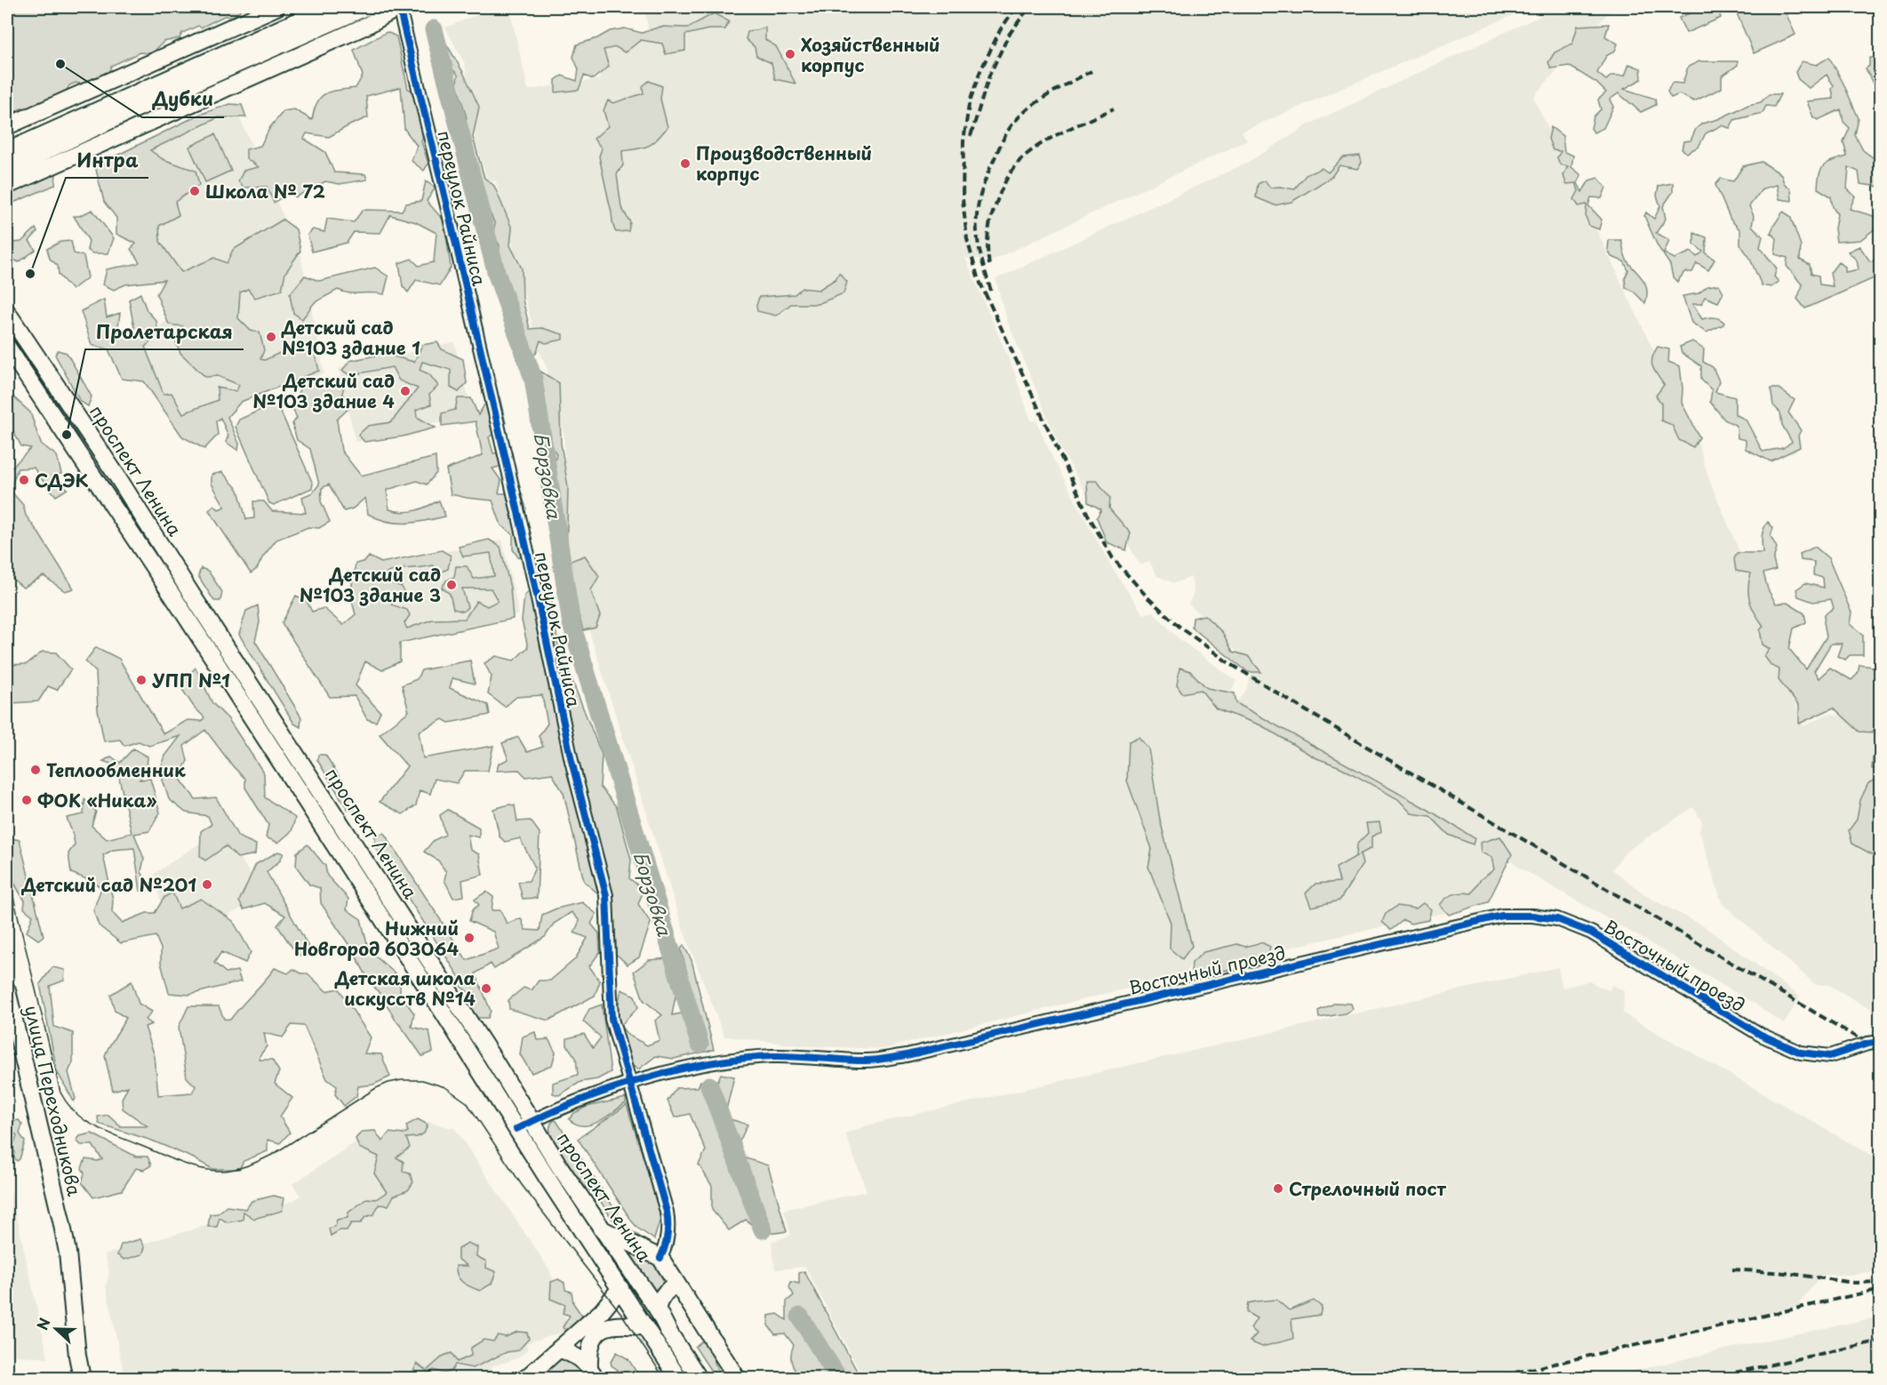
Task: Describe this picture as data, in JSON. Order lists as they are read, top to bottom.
{
  "streets": {
    "main road": ["проспект Ленина", "улица Переходникова"],
    "street": ["переулок Райниса", "Восточный проезд"]
  },
  "crossings": [
    ["переулок Райниса", "Восточный проезд"],
    ["проспект Ленина", "Восточный проезд"]
  ],
  "water": ["Борзовка"],
  "places": [
    "Хозяйственный корпус",
    "Дубки",
    "Производственный корпус",
    "Школа № 72",
    "Интра",
    "Детский сад №103 здание 1",
    "Детский сад №103 здание 4",
    "Пролетарская",
    "СДЭК",
    "Детский сад №103 здание 3",
    "УПП №1",
    "Теплообменник",
    "ФОК «Ника»",
    "Детский сад №201",
    "Нижний Новгород 603064",
    "Детская школа искусств №14",
    "Стрелочный пост"
  ],
  "north": "left"
}
